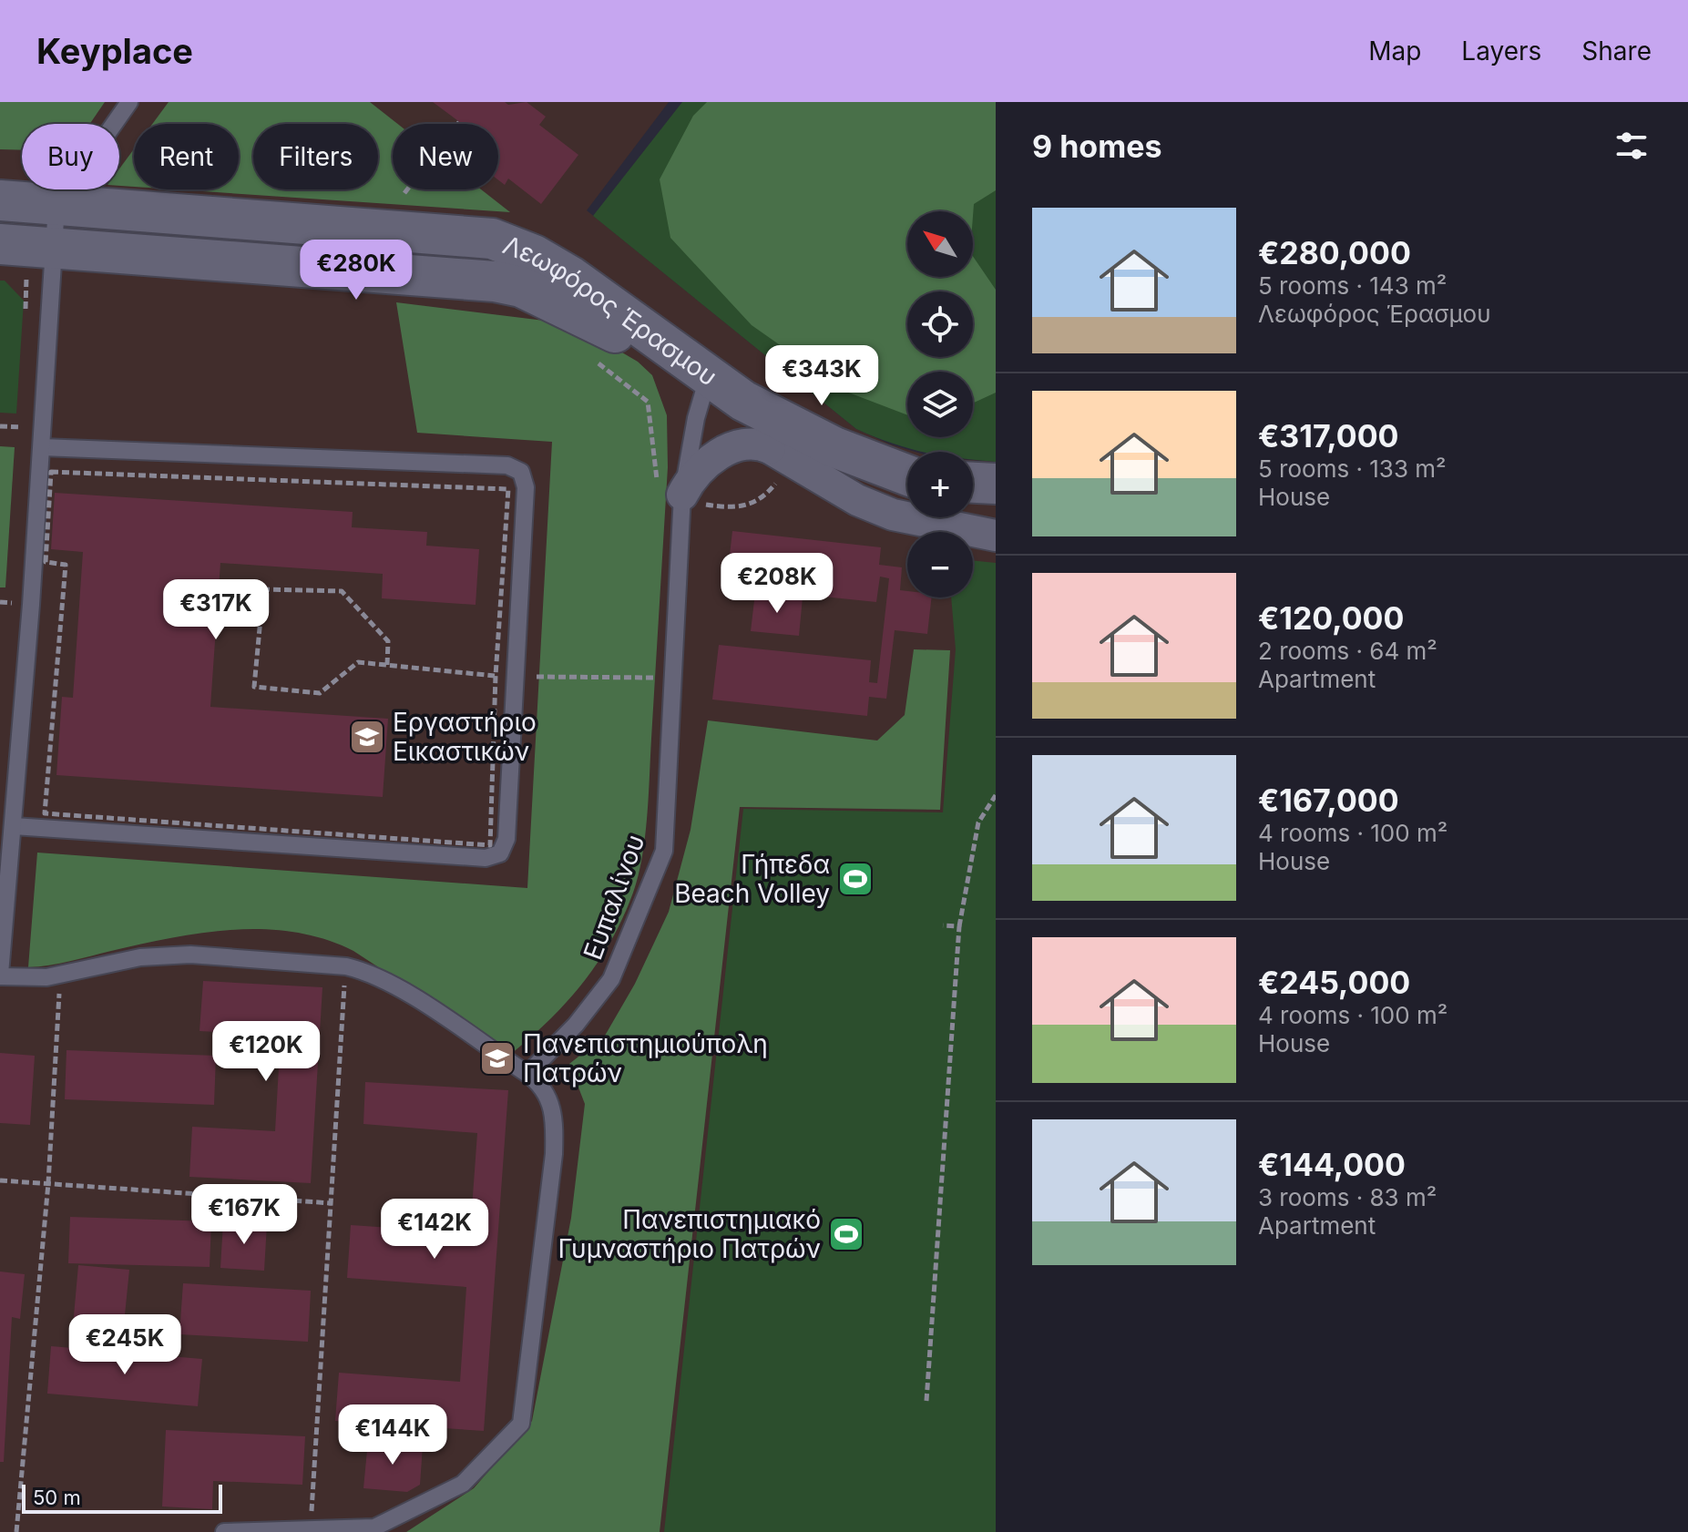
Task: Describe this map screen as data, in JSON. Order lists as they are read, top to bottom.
{
  "streets": {
    "street": ["Λεωφόρος Έρασμου"],
    "lane": ["Ευπαλίνου"]
  },
  "crossings": [
    ["Λεωφόρος Έρασμου", "Ευπαλίνου"]
  ],
  "places": {
    "school or university": ["Εργαστήριο Εικαστικών", "Πανεπιστημιούπολη Πατρών"],
    "sports": ["Γήπεδα Beach Volley", "Πανεπιστημιακό Γυμναστήριο Πατρών"]
  },
  "scale_bar": "50 m",
  "north": "top left",
  "page": {
    "header": "Keyplace",
    "nav": ["Map", "Layers", "Share"],
    "heading": "9 homes",
    "chip": [
      "Buy",
      "Rent",
      "Filters",
      "New"
    ],
    "list": [
      {
        "name": "€280,000",
        "note": "5 rooms · 143 m² · Λεωφόρος Έρασμου"
      },
      {
        "name": "€317,000",
        "note": "5 rooms · 133 m² · House"
      },
      {
        "name": "€120,000",
        "note": "2 rooms · 64 m² · Apartment"
      },
      {
        "name": "€167,000",
        "note": "4 rooms · 100 m² · House"
      },
      {
        "name": "€245,000",
        "note": "4 rooms · 100 m² · House"
      },
      {
        "name": "€144,000",
        "note": "3 rooms · 83 m² · Apartment"
      }
    ],
    "map_buttons": ["+", "−"],
    "price": [
      "€280K",
      "€343K",
      "€208K",
      "€317K",
      "€120K",
      "€167K",
      "€142K",
      "€245K",
      "€144K"
    ],
    "scale": "50 m"
  }
}
